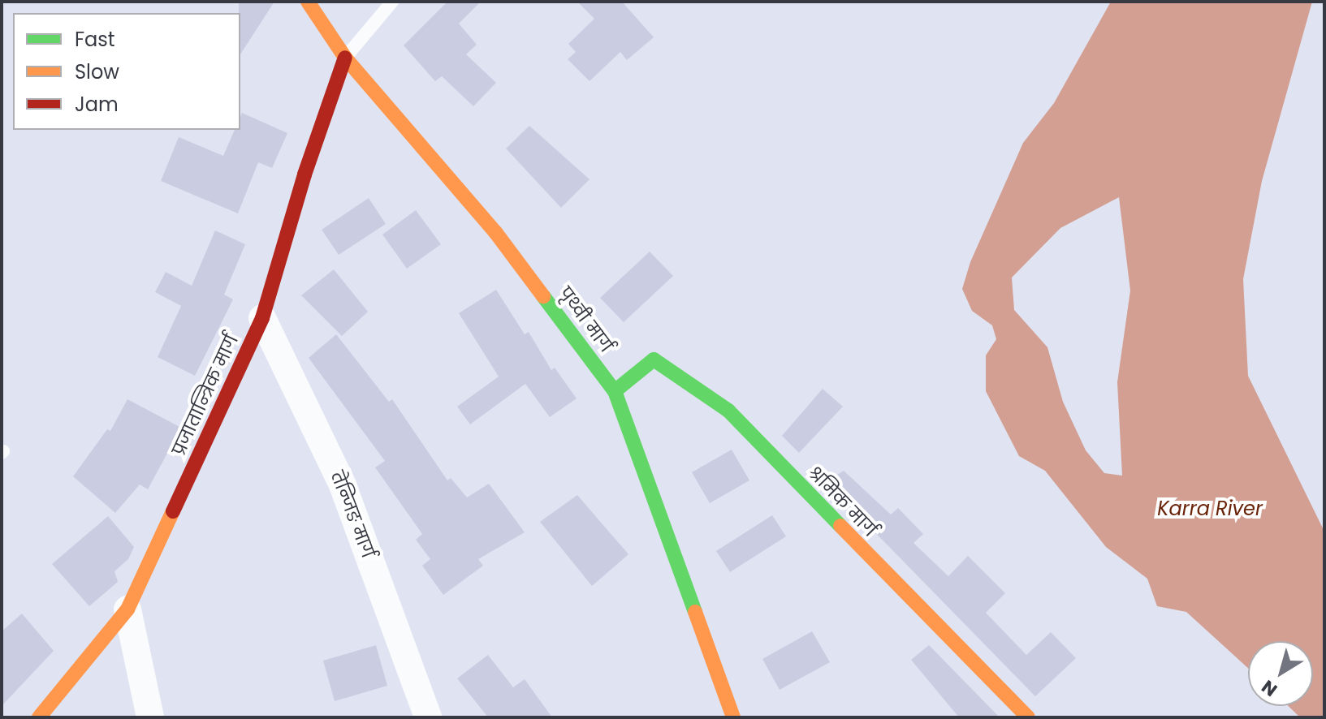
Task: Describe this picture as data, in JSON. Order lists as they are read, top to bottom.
{
  "streets": {
    "street": [
      "पृथ्वी मार्ग",
      "प्रजातान्त्रिक मार्ग",
      "श्रमिक मार्ग",
      "तेन्जिङ मार्ग"
    ]
  },
  "crossings": [
    ["पृथ्वी मार्ग", "प्रजातान्त्रिक मार्ग"],
    ["पृथ्वी मार्ग", "श्रमिक मार्ग"],
    ["प्रजातान्त्रिक मार्ग", "तेन्जिङ मार्ग"]
  ],
  "water": ["Karra River"],
  "legend": ["Fast", "Slow", "Jam"],
  "north": "bottom left"
}
